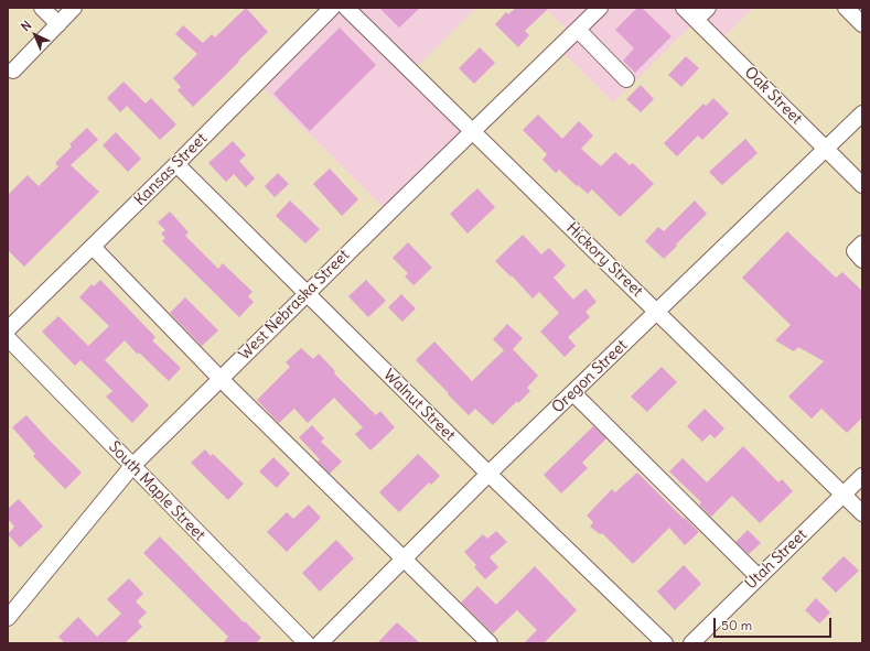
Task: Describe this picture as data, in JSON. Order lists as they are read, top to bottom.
{
  "streets": {
    "street": [
      "Oak Street",
      "Kansas Street",
      "Hickory Street",
      "West Nebraska Street",
      "Oregon Street",
      "Walnut Street",
      "South Maple Street",
      "Utah Street"
    ]
  },
  "crossings": [
    ["Oak Street", "Oregon Street"],
    ["Kansas Street", "Walnut Street"],
    ["Hickory Street", "West Nebraska Street"],
    ["Hickory Street", "Oregon Street"],
    ["Hickory Street", "Utah Street"],
    ["West Nebraska Street", "Walnut Street"],
    ["West Nebraska Street", "South Maple Street"],
    ["Oregon Street", "Walnut Street"]
  ],
  "scale_bar": "50 m",
  "north": "top left"
}
